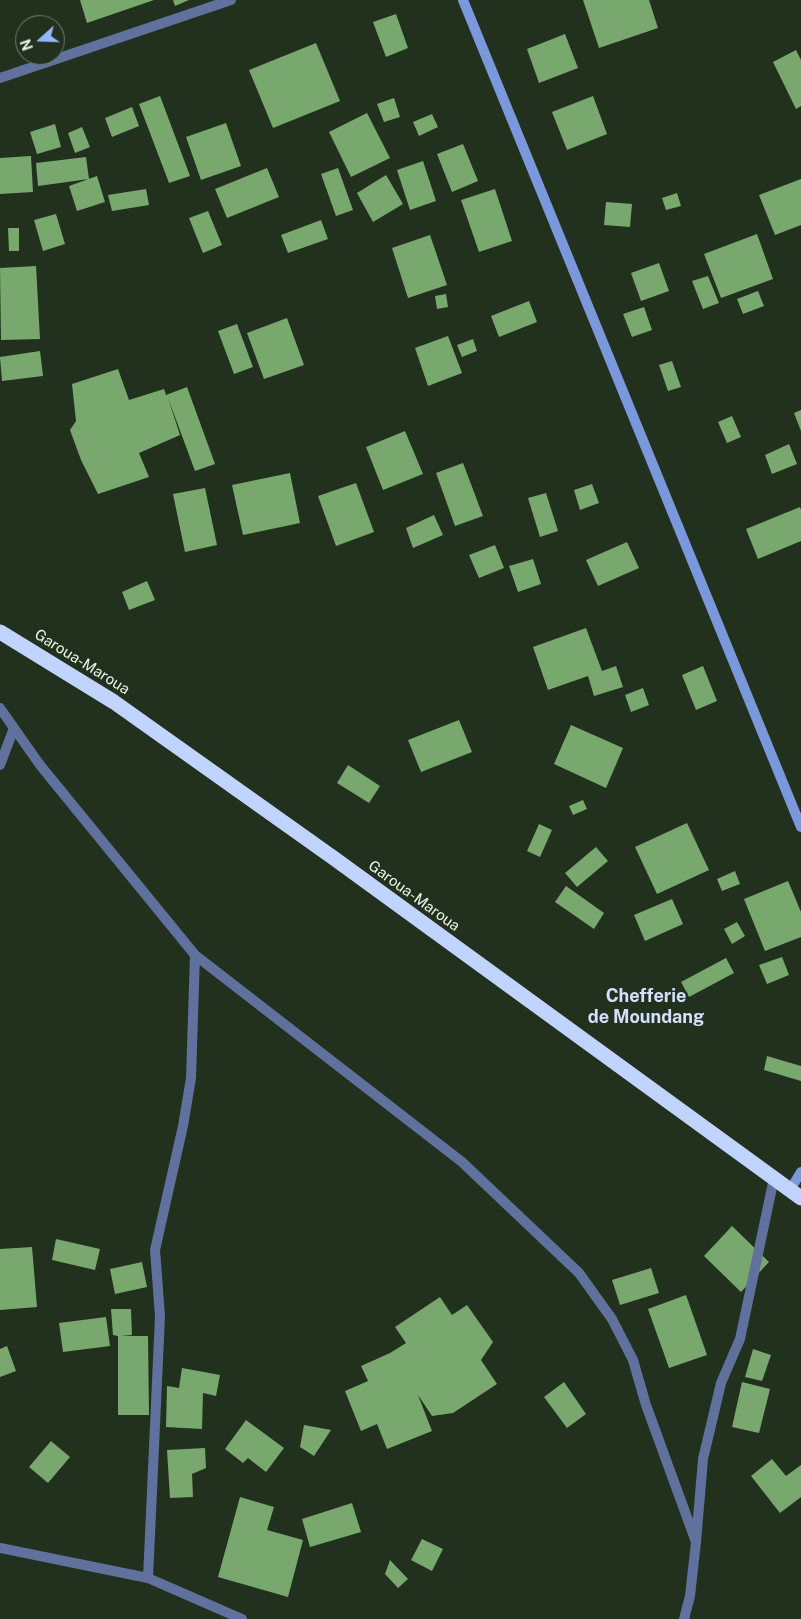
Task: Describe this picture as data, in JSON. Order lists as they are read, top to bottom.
{
  "streets": {
    "highway": ["Garoua-Maroua"]
  },
  "districts": ["Chefferie de Moundang"],
  "north": "left"
}
